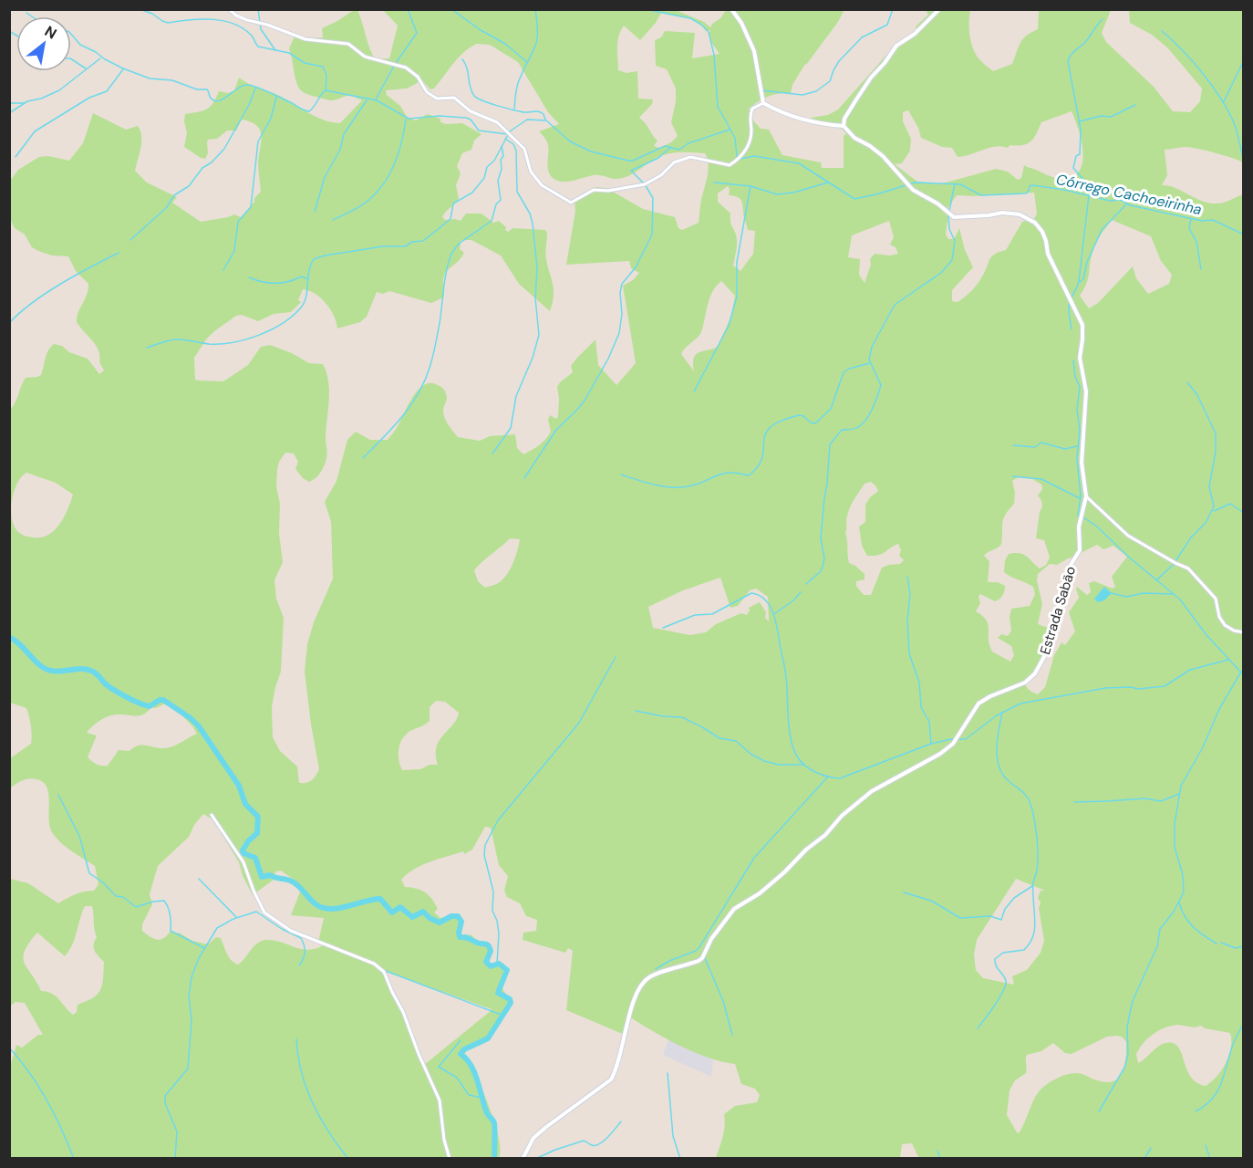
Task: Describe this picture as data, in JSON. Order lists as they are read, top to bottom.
{
  "streets": {
    "street": ["Estrada Sabäo"]
  },
  "water": ["Córrego Cachoeirinha"],
  "north": "top right"
}
